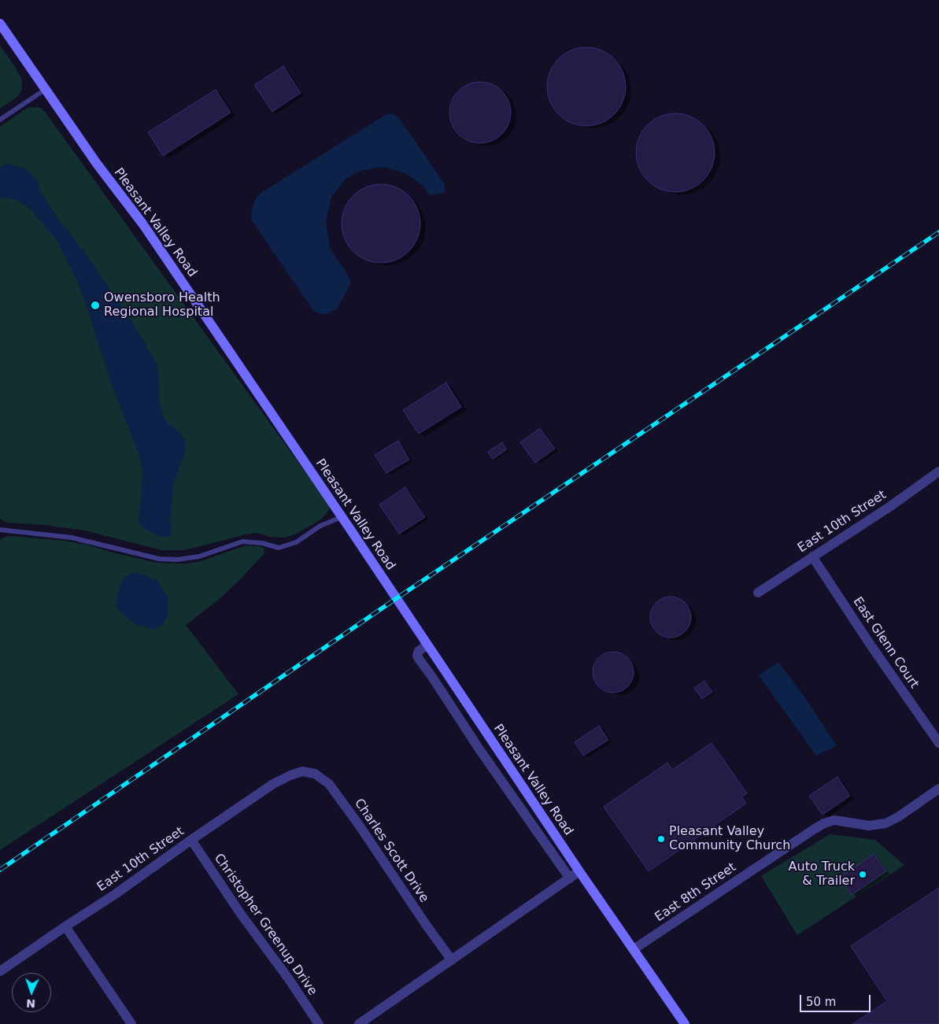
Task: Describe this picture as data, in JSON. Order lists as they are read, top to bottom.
{
  "streets": {
    "street": [
      "Pleasant Valley Road",
      "East 10th Street",
      "East Glenn Court",
      "Charles Scott Drive",
      "East 8th Street",
      "Christopher Greenup Drive"
    ]
  },
  "crossings": [
    ["Pleasant Valley Road", "East 8th Street"],
    ["East 10th Street", "East Glenn Court"],
    ["East 10th Street", "Charles Scott Drive"],
    ["East 10th Street", "Christopher Greenup Drive"]
  ],
  "places": ["Owensboro Health Regional Hospital", "Pleasant Valley Community Church", "Auto Truck & Trailer"],
  "scale_bar": "50 m",
  "north": "bottom"
}
